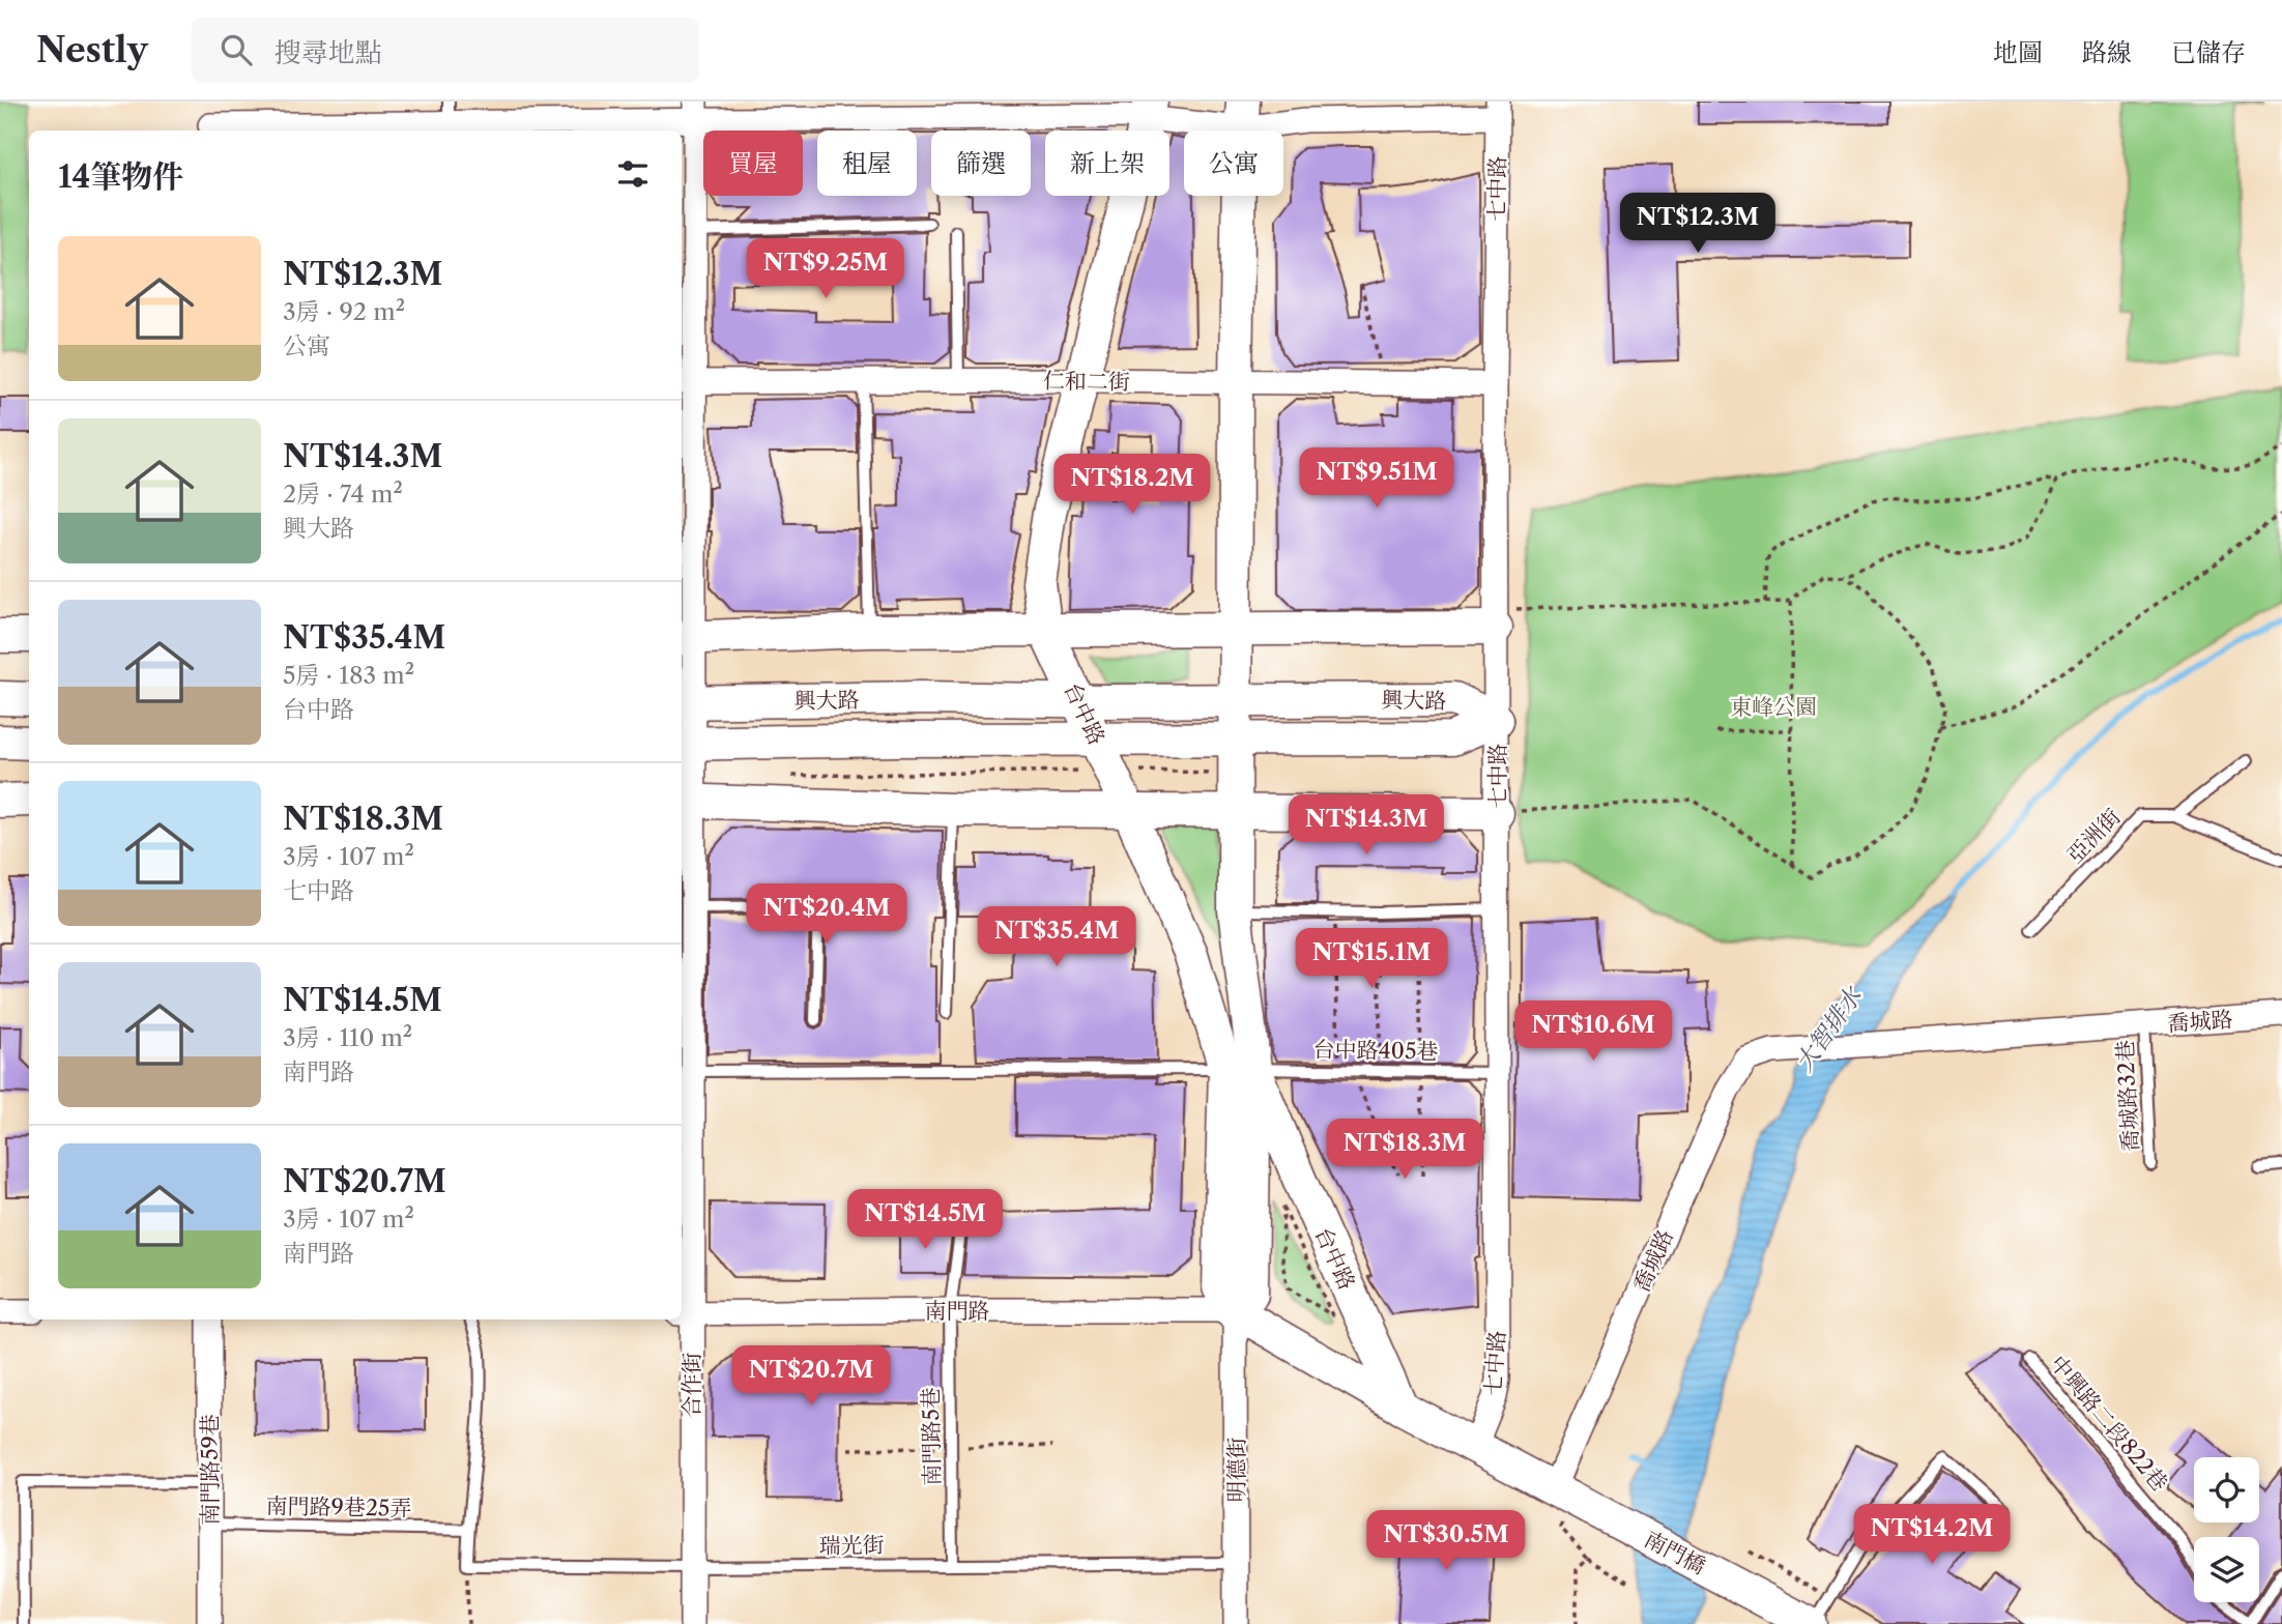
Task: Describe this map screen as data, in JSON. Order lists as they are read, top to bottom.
{
  "streets": {
    "street": [
      "七中路",
      "仁和二街",
      "興大路",
      "台中路",
      "喬城路",
      "南門路",
      "合作街",
      "南門路59巷",
      "明德街",
      "南門橋"
    ],
    "lane": [
      "亞洲街",
      "台中路405巷",
      "喬城路32巷",
      "中興路二段822巷",
      "南門路5巷",
      "南門路9巷25弄",
      "瑞光街"
    ]
  },
  "crossings": [
    ["七中路", "仁和二街"],
    ["七中路", "興大路"],
    ["七中路", "台中路405巷"],
    ["仁和二街", "台中路"],
    ["仁和二街", "合作街"],
    ["興大路", "台中路"],
    ["興大路", "合作街"],
    ["台中路", "台中路405巷"],
    ["台中路", "南門路"],
    ["台中路", "明德街"],
    ["喬城路", "喬城路32巷"],
    ["喬城路", "南門橋"],
    ["台中路405巷", "合作街"],
    ["南門路", "合作街"],
    ["南門路", "南門路5巷"],
    ["南門路", "明德街"],
    ["合作街", "瑞光街"],
    ["南門路5巷", "瑞光街"],
    ["南門路59巷", "南門路9巷25弄"],
    ["明德街", "瑞光街"]
  ],
  "water": ["大智排水"],
  "parks": ["東峰公園"],
  "page": {
    "header": "Nestly",
    "search": "搜尋地點",
    "nav": ["地圖", "路線", "已儲存"],
    "chip": [
      "買屋",
      "租屋",
      "篩選",
      "新上架",
      "公寓"
    ],
    "heading": "14筆物件",
    "price": [
      "NT$12.3M",
      "NT$9.25M",
      "NT$9.51M",
      "NT$18.2M",
      "NT$14.3M",
      "NT$20.4M",
      "NT$35.4M",
      "NT$15.1M",
      "NT$10.6M",
      "NT$18.3M",
      "NT$14.5M",
      "NT$20.7M",
      "NT$14.2M",
      "NT$30.5M"
    ],
    "list": [
      {
        "name": "NT$12.3M",
        "note": "3房 · 92 m² · 公寓"
      },
      {
        "name": "NT$14.3M",
        "note": "2房 · 74 m² · 興大路"
      },
      {
        "name": "NT$35.4M",
        "note": "5房 · 183 m² · 台中路"
      },
      {
        "name": "NT$18.3M",
        "note": "3房 · 107 m² · 七中路"
      },
      {
        "name": "NT$14.5M",
        "note": "3房 · 110 m² · 南門路"
      },
      {
        "name": "NT$20.7M",
        "note": "3房 · 107 m² · 南門路"
      }
    ]
  }
}
